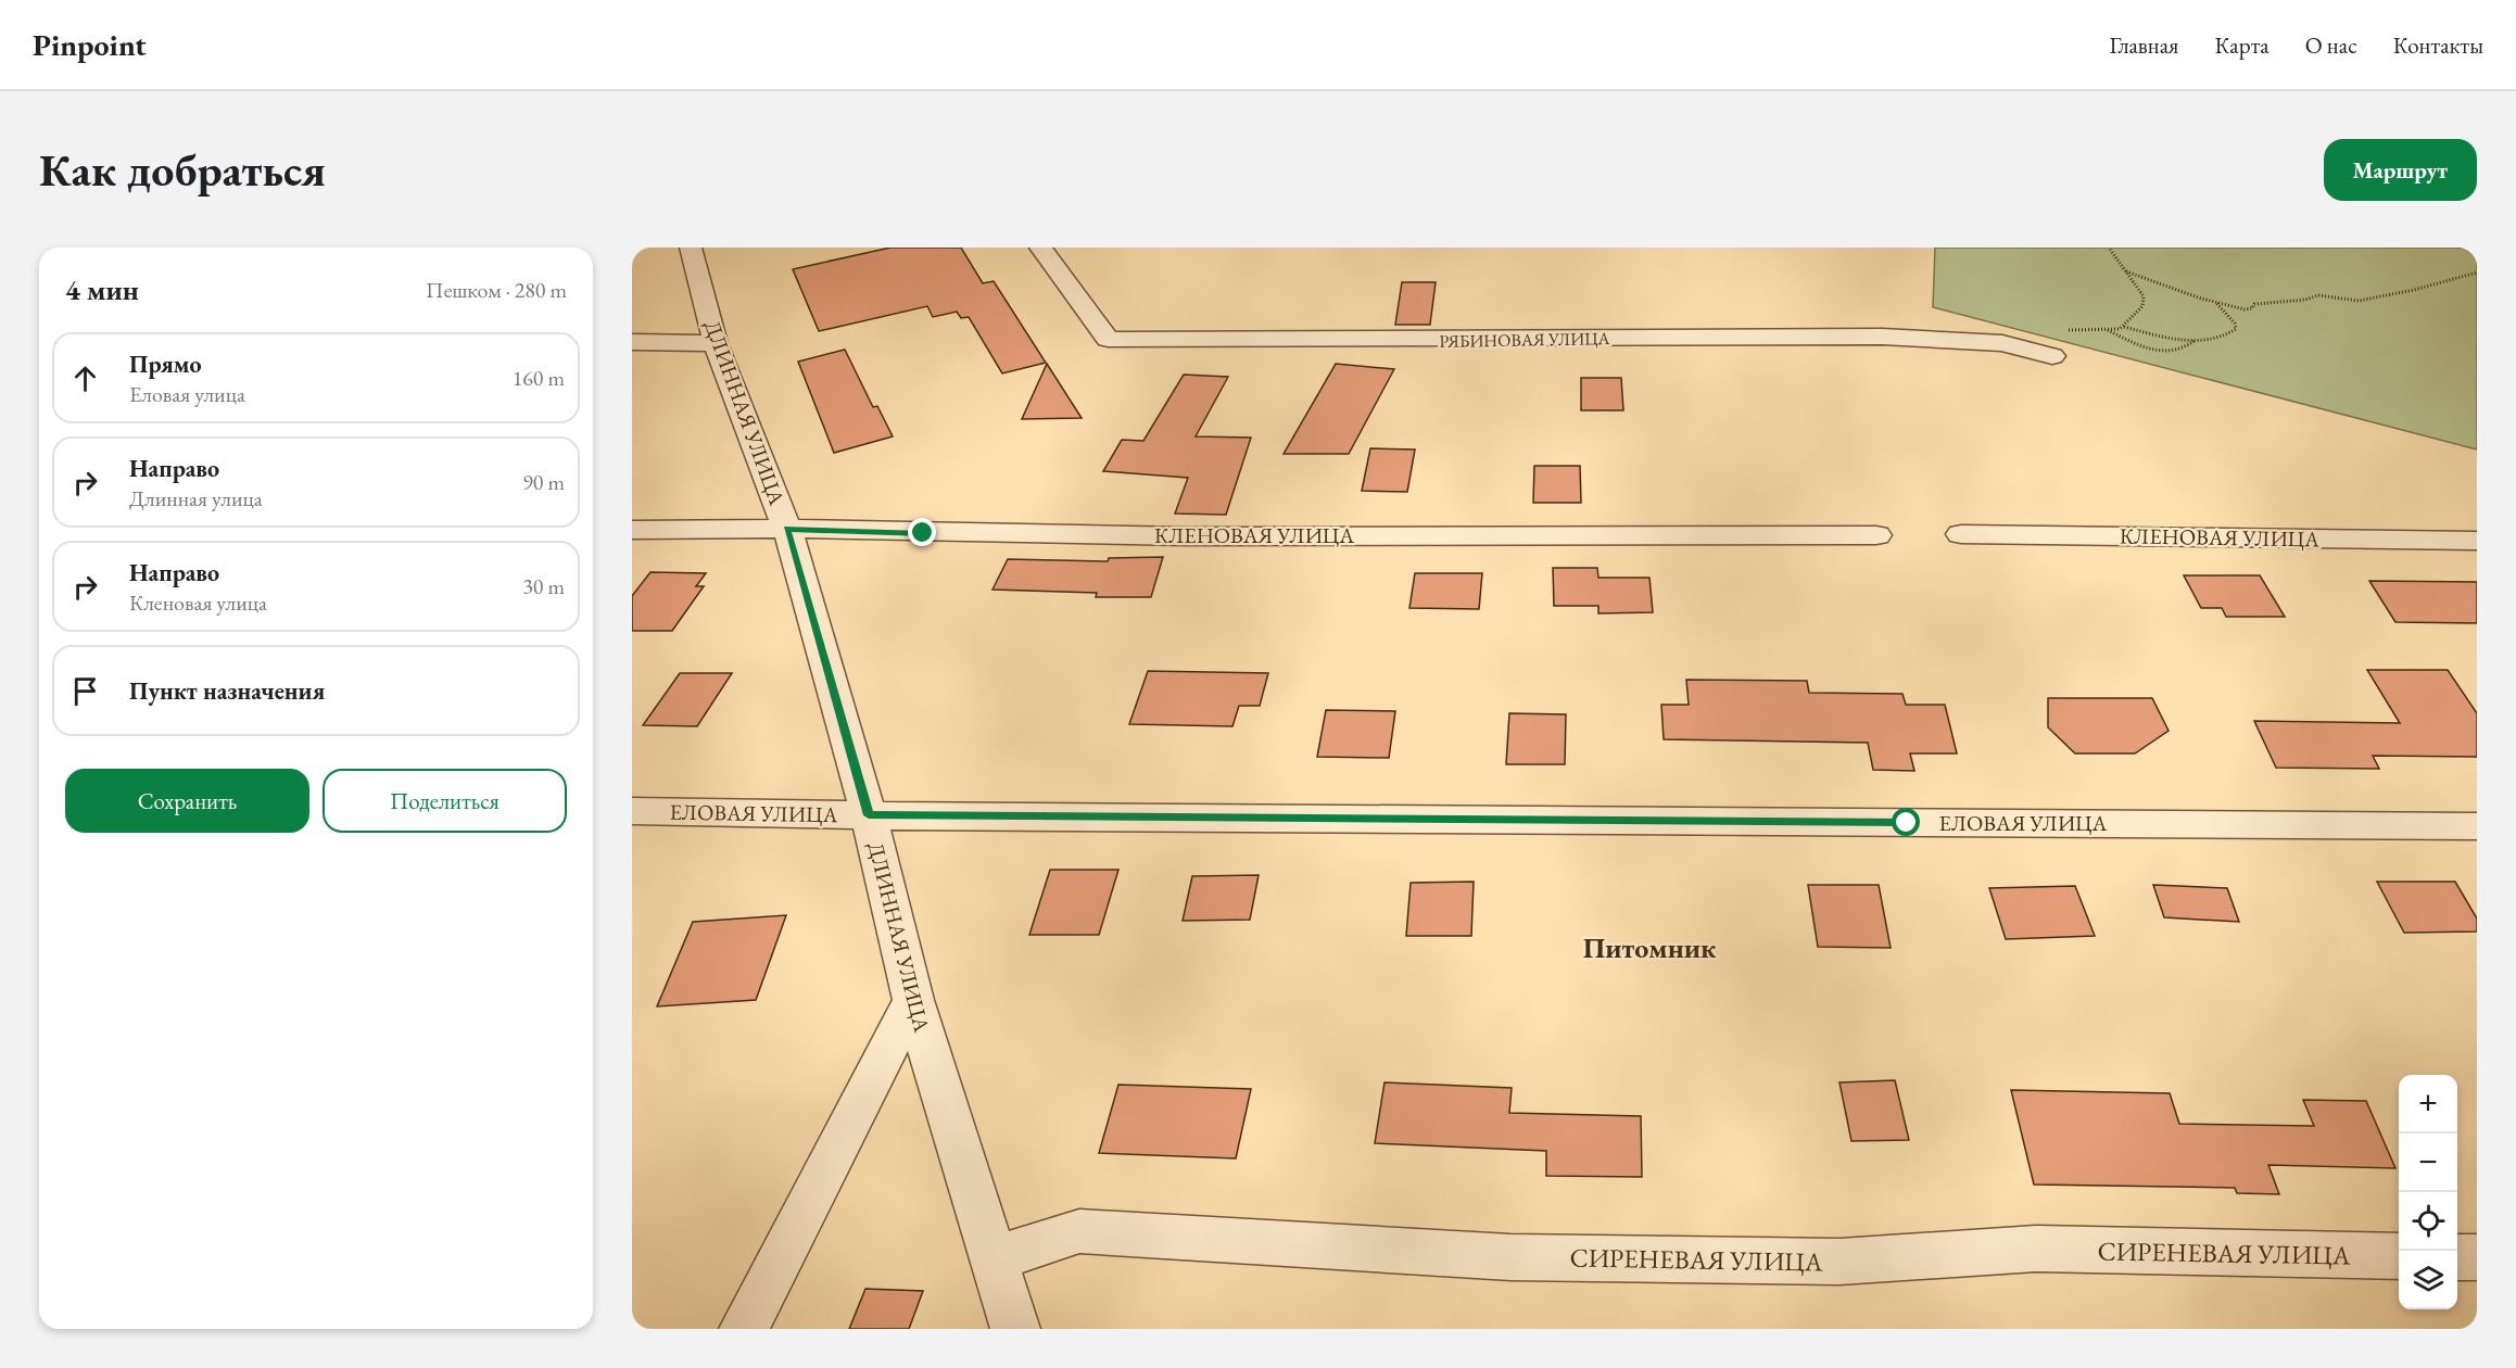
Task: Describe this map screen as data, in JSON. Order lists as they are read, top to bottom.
{
  "streets": {
    "street": [
      "РЯБИНОВАЯ УЛИЦА",
      "ДЛИННАЯ УЛИЦА",
      "КЛЕНОВАЯ УЛИЦА",
      "ЕЛОВАЯ УЛИЦА",
      "СИРЕНЕВАЯ УЛИЦА"
    ]
  },
  "crossings": [
    ["ДЛИННАЯ УЛИЦА", "КЛЕНОВАЯ УЛИЦА"],
    ["ДЛИННАЯ УЛИЦА", "ЕЛОВАЯ УЛИЦА"],
    ["ДЛИННАЯ УЛИЦА", "СИРЕНЕВАЯ УЛИЦА"]
  ],
  "districts": ["Питомник"],
  "page": {
    "header": "Pinpoint",
    "nav": [
      "Главная",
      "Карта",
      "О нас",
      "Контакты"
    ],
    "buttons": [
      "Маршрут",
      ["Сохранить", "Поделиться"]
    ],
    "title": "Как добраться",
    "heading": ["4 мин", "Пешком · 280 m"],
    "list": [
      ["Прямо", "Еловая улица", "160 m"],
      ["Направо", "Длинная улица", "90 m"],
      ["Направо", "Кленовая улица", "30 m"],
      "Пункт назначения"
    ],
    "map_buttons": ["+", "−"]
  }
}
